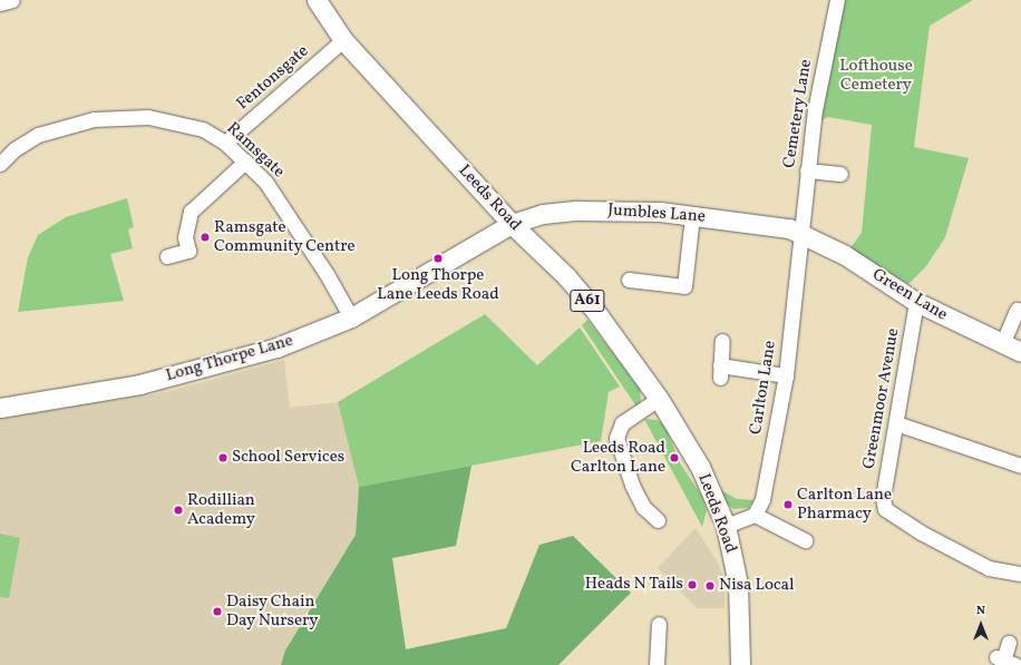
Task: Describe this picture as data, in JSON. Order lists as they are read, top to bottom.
{
  "streets": {
    "main road": [
      "Leeds Road",
      "Jumbles Lane",
      "Green Lane",
      "A61",
      "Long Thorpe Lane"
    ],
    "street": [
      "Fentonsgate",
      "Cemetery Lane",
      "Ramsgate",
      "Carlton Lane",
      "Greenmoor Avenue"
    ]
  },
  "crossings": [
    ["Fentonsgate", "Ramsgate"],
    ["Fentonsgate", "Leeds Road"],
    ["Cemetery Lane", "Jumbles Lane"],
    ["Cemetery Lane", "Green Lane"],
    ["Cemetery Lane", "Carlton Lane"],
    ["Ramsgate", "Long Thorpe Lane"],
    ["Leeds Road", "Jumbles Lane"],
    ["Leeds Road", "Long Thorpe Lane"],
    ["Jumbles Lane", "Green Lane"],
    ["Jumbles Lane", "Long Thorpe Lane"],
    ["Jumbles Lane", "Carlton Lane"],
    ["Green Lane", "Carlton Lane"],
    ["Green Lane", "Greenmoor Avenue"]
  ],
  "parks": ["Lofthouse Cemetery"],
  "places": [
    "Ramsgate Community Centre",
    "Long Thorpe Lane Leeds Road",
    "School Services",
    "Leeds Road Carlton Lane",
    "Carlton Lane Pharmacy",
    "Rodillian Academy",
    "Heads N Tails",
    "Nisa Local",
    "Daisy Chain Day Nursery"
  ],
  "north": "top"
}
